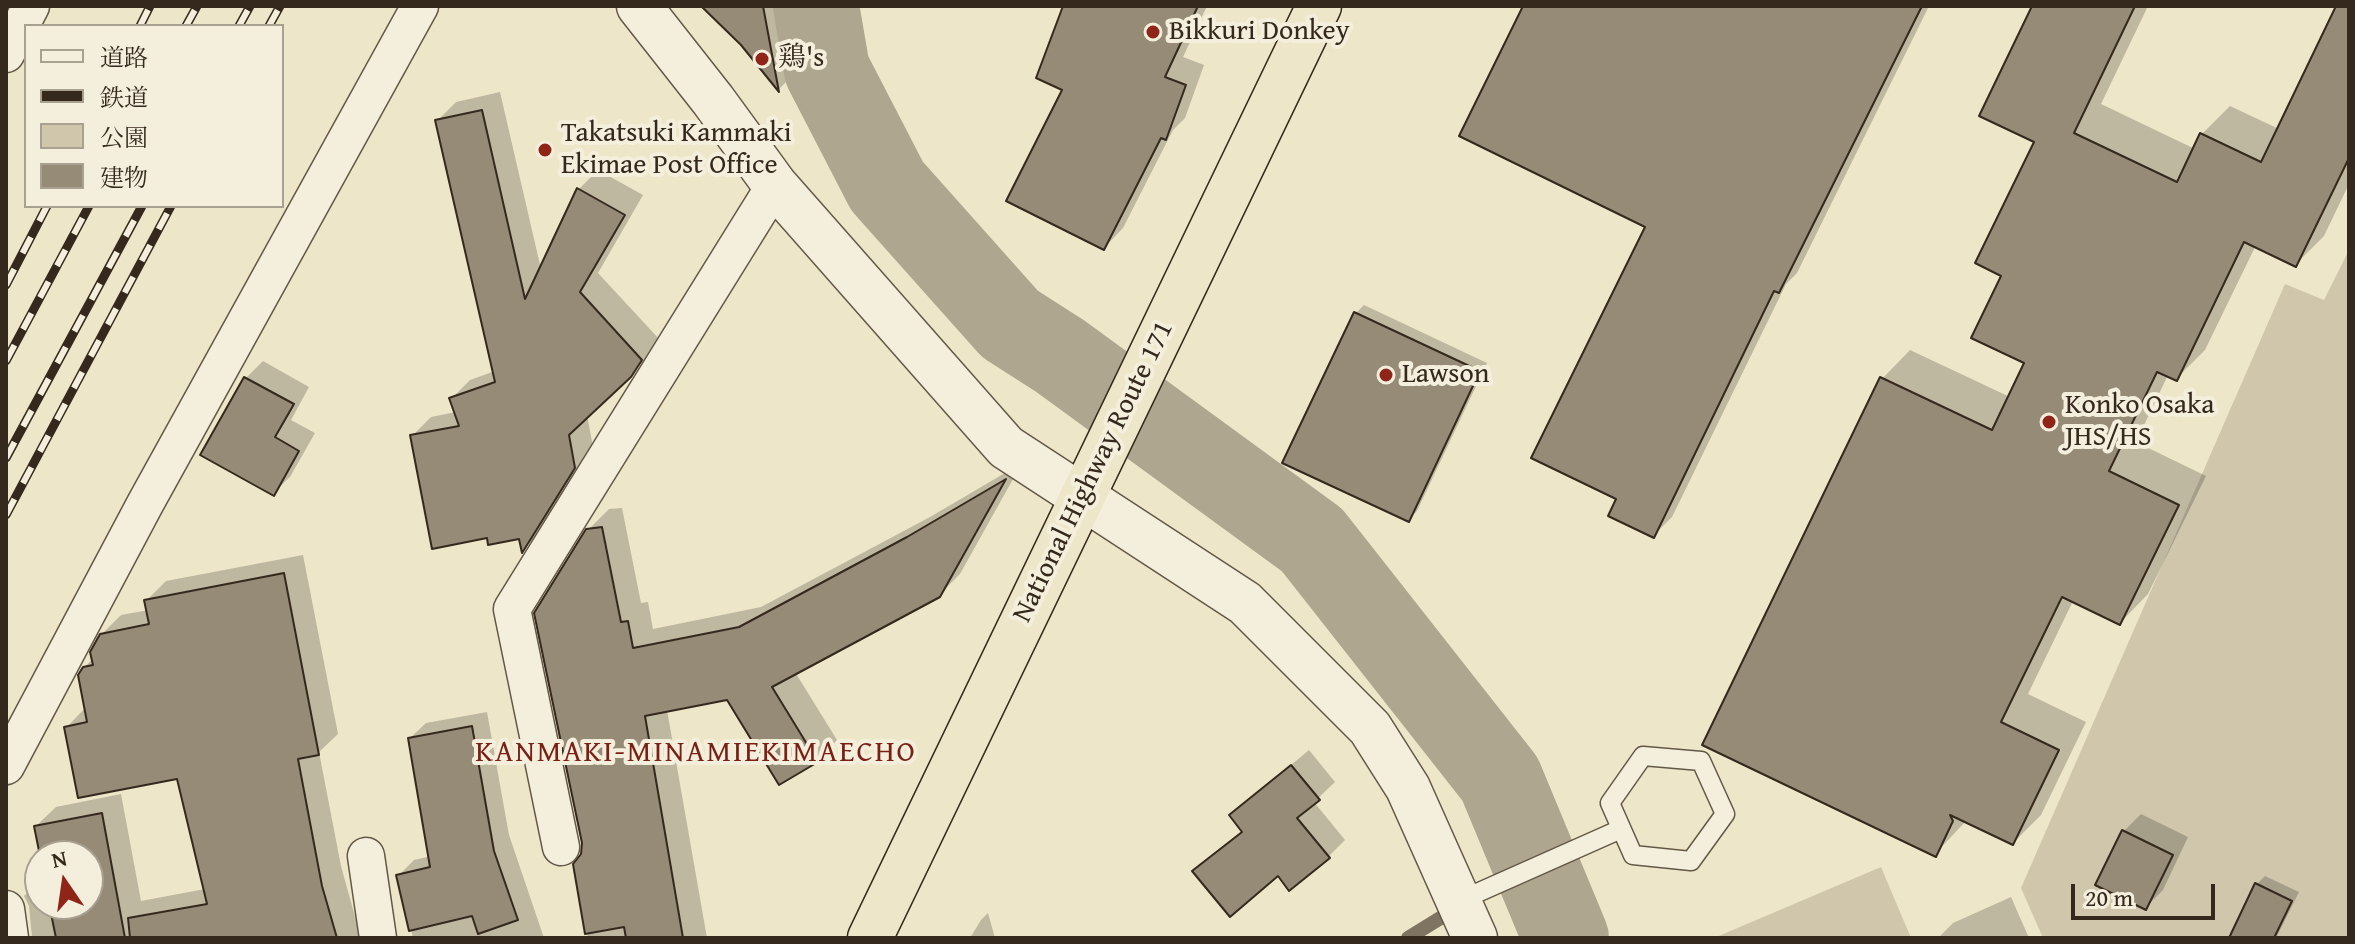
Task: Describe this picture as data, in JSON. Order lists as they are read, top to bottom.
{
  "streets": {
    "highway": ["National Highway Route 171"]
  },
  "districts": ["KANMAKI-MINAMIEKIMAECHO"],
  "places": [
    "Bikkuri Donkey",
    "鶏's",
    "Takatsuki Kammaki Ekimae Post Office",
    "Lawson",
    "Konko Osaka JHS/HS"
  ],
  "legend": [
    "道路",
    "鉄道",
    "公園",
    "建物"
  ],
  "scale_bar": "20 m",
  "north": "top"
}
